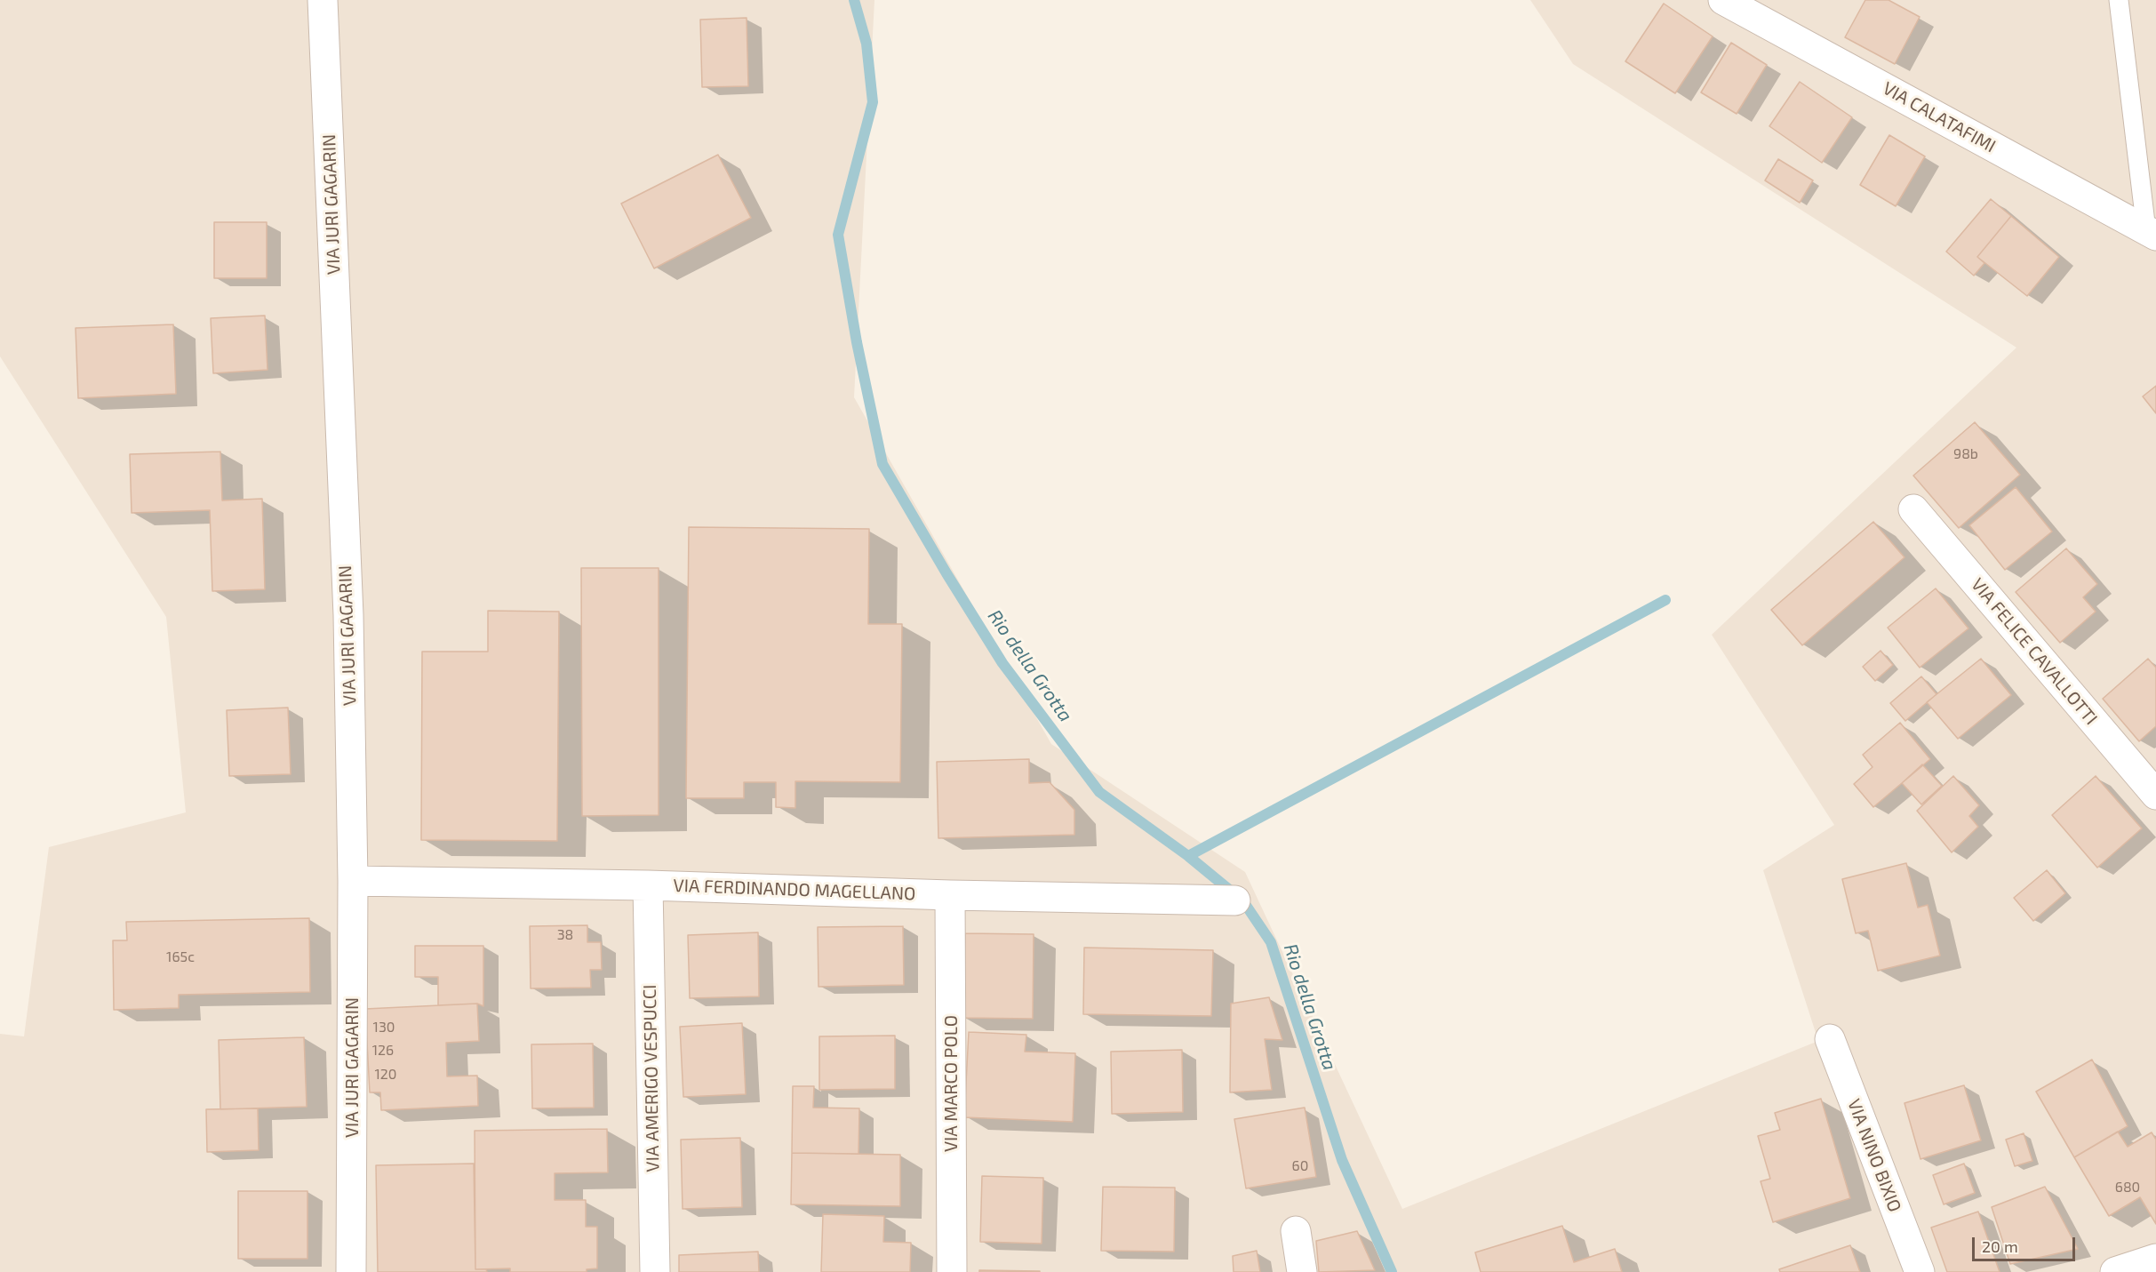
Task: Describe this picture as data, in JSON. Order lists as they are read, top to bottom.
{
  "streets": {
    "street": [
      "VIA CALATAFIMI",
      "VIA JURI GAGARIN",
      "VIA FELICE CAVALLOTTI",
      "VIA FERDINANDO MAGELLANO",
      "VIA AMERIGO VESPUCCI",
      "VIA MARCO POLO",
      "VIA NINO BIXIO"
    ]
  },
  "crossings": [
    ["VIA JURI GAGARIN", "VIA FERDINANDO MAGELLANO"],
    ["VIA FERDINANDO MAGELLANO", "VIA AMERIGO VESPUCCI"],
    ["VIA FERDINANDO MAGELLANO", "VIA MARCO POLO"]
  ],
  "water": ["Rio della Grotta"],
  "house_numbers": [
    "98b",
    "38",
    "165c",
    "130",
    "126",
    "120",
    "60",
    "680"
  ],
  "scale_bar": "20 m"
}
